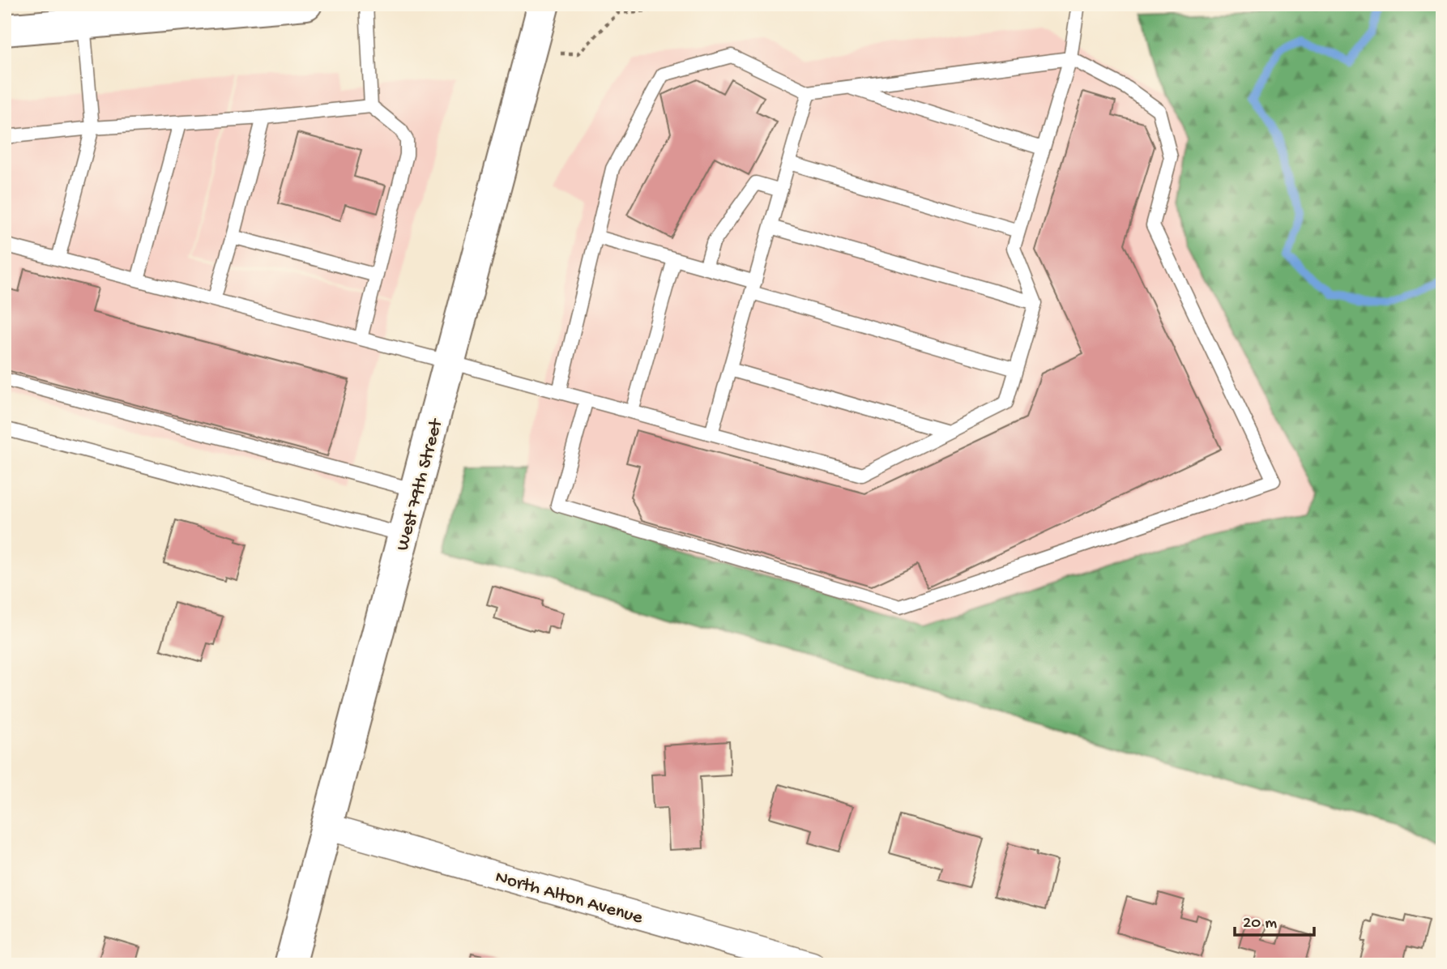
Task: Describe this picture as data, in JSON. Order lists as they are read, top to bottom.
{
  "streets": {
    "main road": ["West 79th Street"],
    "street": ["North Alton Avenue"]
  },
  "crossings": [
    ["West 79th Street", "North Alton Avenue"]
  ],
  "scale_bar": "20 m"
}
